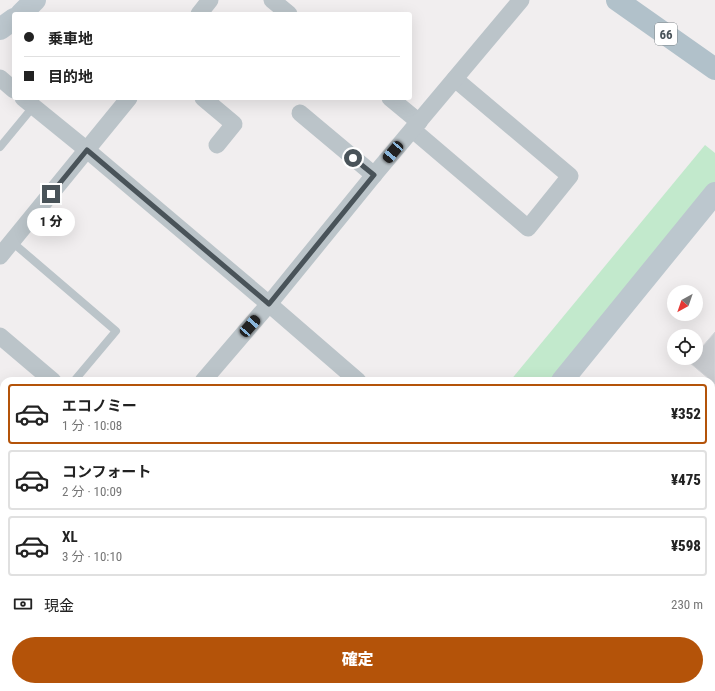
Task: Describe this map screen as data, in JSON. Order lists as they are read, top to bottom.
{
  "streets": {
    "main road": ["66"]
  },
  "north": "bottom left",
  "page": {
    "banner": ["乗車地", "目的地"],
    "bubble": "1 分",
    "list": [
      {
        "name": "エコノミー",
        "note": "1 分 · 10:08",
        "value": "¥352"
      },
      {
        "name": "コンフォート",
        "note": "2 分 · 10:09",
        "value": "¥475"
      },
      {
        "name": "XL",
        "note": "3 分 · 10:10",
        "value": "¥598"
      }
    ],
    "pay": ["現金", "230 m"],
    "buttons": "確定"
  }
}
